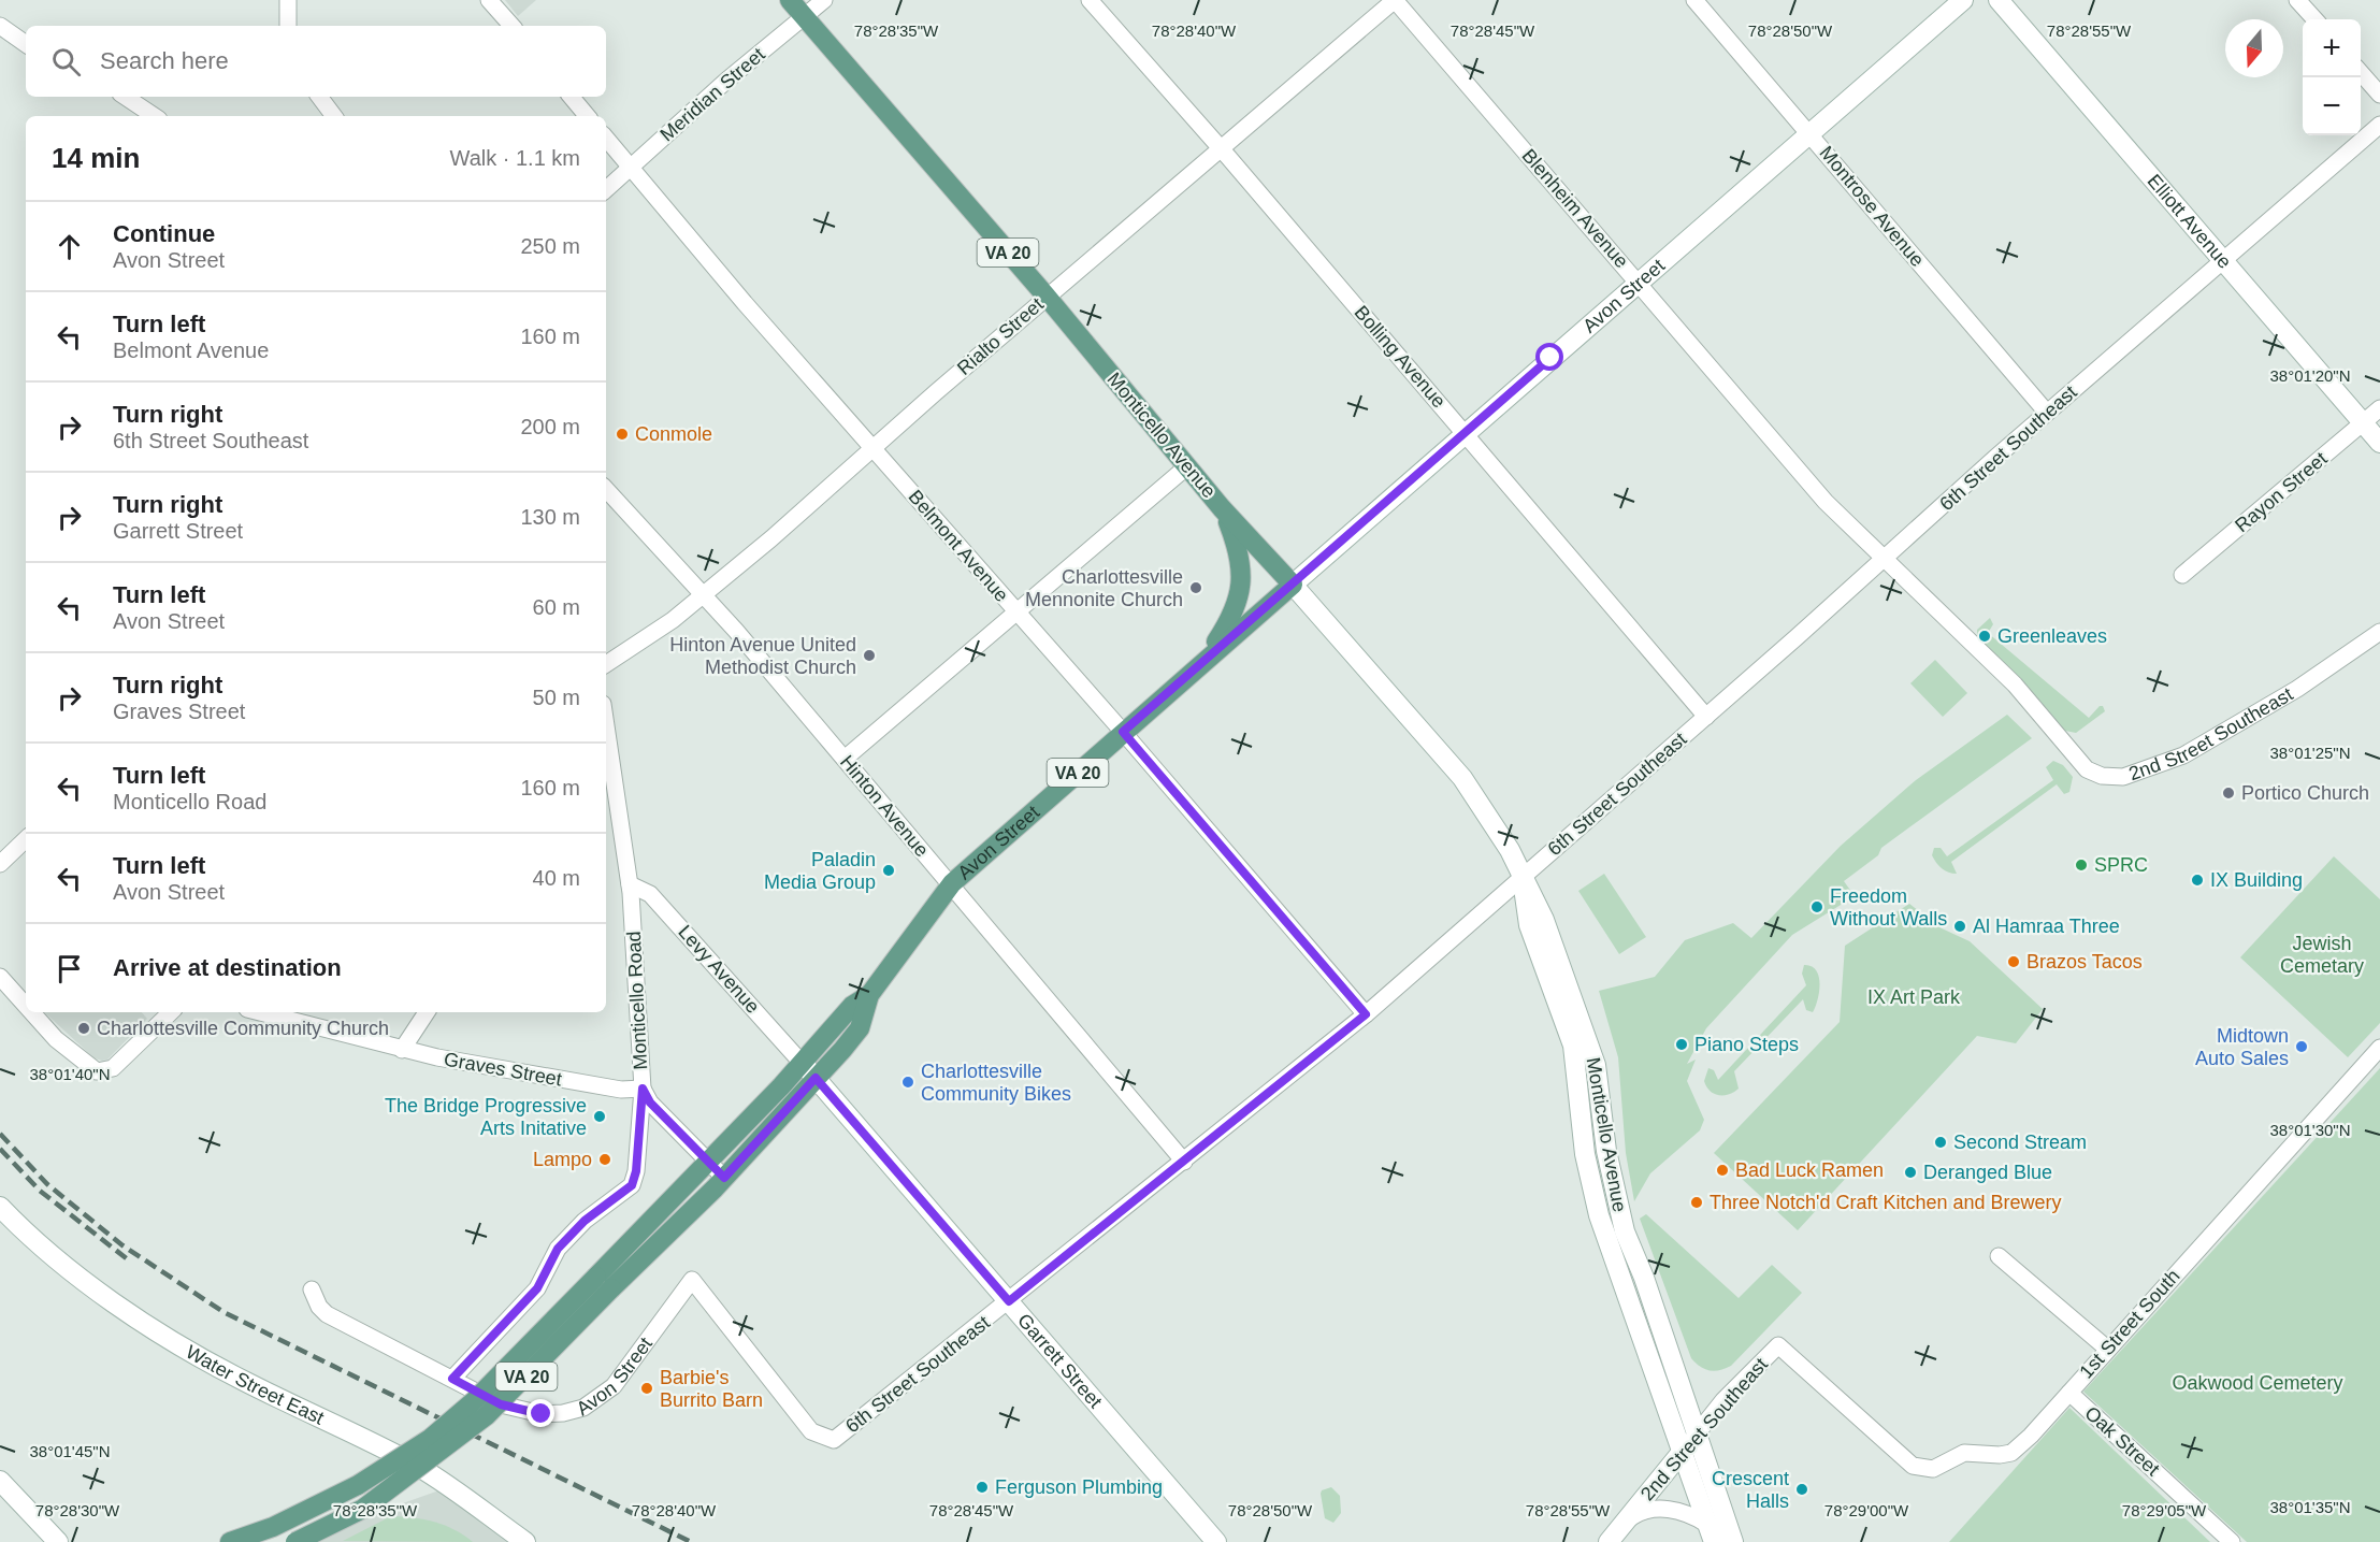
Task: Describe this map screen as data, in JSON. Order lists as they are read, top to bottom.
{
  "streets": {
    "main road": [
      "Elliott Avenue",
      "VA 20",
      "Avon Street",
      "Monticello Avenue",
      "2nd Street Southeast",
      "Garrett Street",
      "Water Street East"
    ],
    "street": [
      "Meridian Street",
      "Montrose Avenue",
      "Blenheim Avenue",
      "Rialto Street",
      "Bolling Avenue",
      "6th Street Southeast",
      "Rayon Street",
      "Belmont Avenue",
      "Hinton Avenue",
      "Levy Avenue",
      "Monticello Road",
      "Graves Street",
      "1st Street South",
      "Oak Street"
    ]
  },
  "crossings": [
    ["Meridian Street", "Monticello Avenue"],
    ["Meridian Street", "Belmont Avenue"],
    ["Montrose Avenue", "Avon Street"],
    ["Montrose Avenue", "6th Street Southeast"],
    ["Blenheim Avenue", "Avon Street"],
    ["Blenheim Avenue", "Rialto Street"],
    ["Blenheim Avenue", "6th Street Southeast"],
    ["Blenheim Avenue", "2nd Street Southeast"],
    ["Elliott Avenue", "6th Street Southeast"],
    ["Elliott Avenue", "Rayon Street"],
    ["VA 20", "Avon Street"],
    ["VA 20", "Monticello Avenue"],
    ["Avon Street", "Bolling Avenue"],
    ["Avon Street", "Monticello Avenue"],
    ["Avon Street", "6th Street Southeast"],
    ["Avon Street", "Belmont Avenue"],
    ["Avon Street", "Hinton Avenue"],
    ["Avon Street", "Levy Avenue"],
    ["Avon Street", "Monticello Road"],
    ["Avon Street", "Garrett Street"],
    ["Rialto Street", "Bolling Avenue"],
    ["Rialto Street", "Monticello Avenue"],
    ["Rialto Street", "Belmont Avenue"],
    ["Rialto Street", "Hinton Avenue"],
    ["Bolling Avenue", "6th Street Southeast"],
    ["Monticello Avenue", "6th Street Southeast"],
    ["Monticello Avenue", "2nd Street Southeast"],
    ["6th Street Southeast", "Belmont Avenue"],
    ["6th Street Southeast", "2nd Street Southeast"],
    ["6th Street Southeast", "Hinton Avenue"],
    ["6th Street Southeast", "Garrett Street"],
    ["2nd Street Southeast", "1st Street South"],
    ["Levy Avenue", "Monticello Road"],
    ["Levy Avenue", "Garrett Street"],
    ["Monticello Road", "Graves Street"],
    ["1st Street South", "Oak Street"]
  ],
  "parks": ["Jewish Cemetary", "IX Art Park", "Oakwood Cemetery"],
  "places": [
    "Conmole",
    "Charlottesville Mennonite Church",
    "Greenleaves",
    "Hinton Avenue United Methodist Church",
    "Portico Church",
    "SPRC",
    "Paladin Media Group",
    "IX Building",
    "Freedom Without Walls",
    "Al Hamraa Three",
    "Brazos Tacos",
    "Charlottesville Community Church",
    "Piano Steps",
    "Midtown Auto Sales",
    "Charlottesville Community Bikes",
    "The Bridge Progressive Arts Initative",
    "Second Stream",
    "Lampo",
    "Bad Luck Ramen",
    "Deranged Blue",
    "Three Notch'd Craft Kitchen and Brewery",
    "Barbie's Burrito Barn",
    "Ferguson Plumbing",
    "Crescent Halls"
  ],
  "north": "bottom",
  "page": {
    "map_buttons": ["+", "−"],
    "search": "Search here",
    "heading": ["14 min", "Walk · 1.1 km"],
    "list": [
      ["Continue", "Avon Street", "250 m"],
      ["Turn left", "Belmont Avenue", "160 m"],
      ["Turn right", "6th Street Southeast", "200 m"],
      ["Turn right", "Garrett Street", "130 m"],
      ["Turn left", "Avon Street", "60 m"],
      ["Turn right", "Graves Street", "50 m"],
      ["Turn left", "Monticello Road", "160 m"],
      ["Turn left", "Avon Street", "40 m"],
      "Arrive at destination"
    ]
  },
  "coordinates": [
    "78°28'35\"W",
    "78°28'40\"W",
    "78°28'45\"W",
    "78°28'50\"W",
    "78°28'55\"W",
    "38°01'20\"N",
    "38°01'25\"N",
    "38°01'40\"N",
    "38°01'30\"N",
    "38°01'45\"N",
    "38°01'35\"N",
    "78°28'30\"W",
    "78°29'00\"W",
    "78°29'05\"W"
  ]
}
